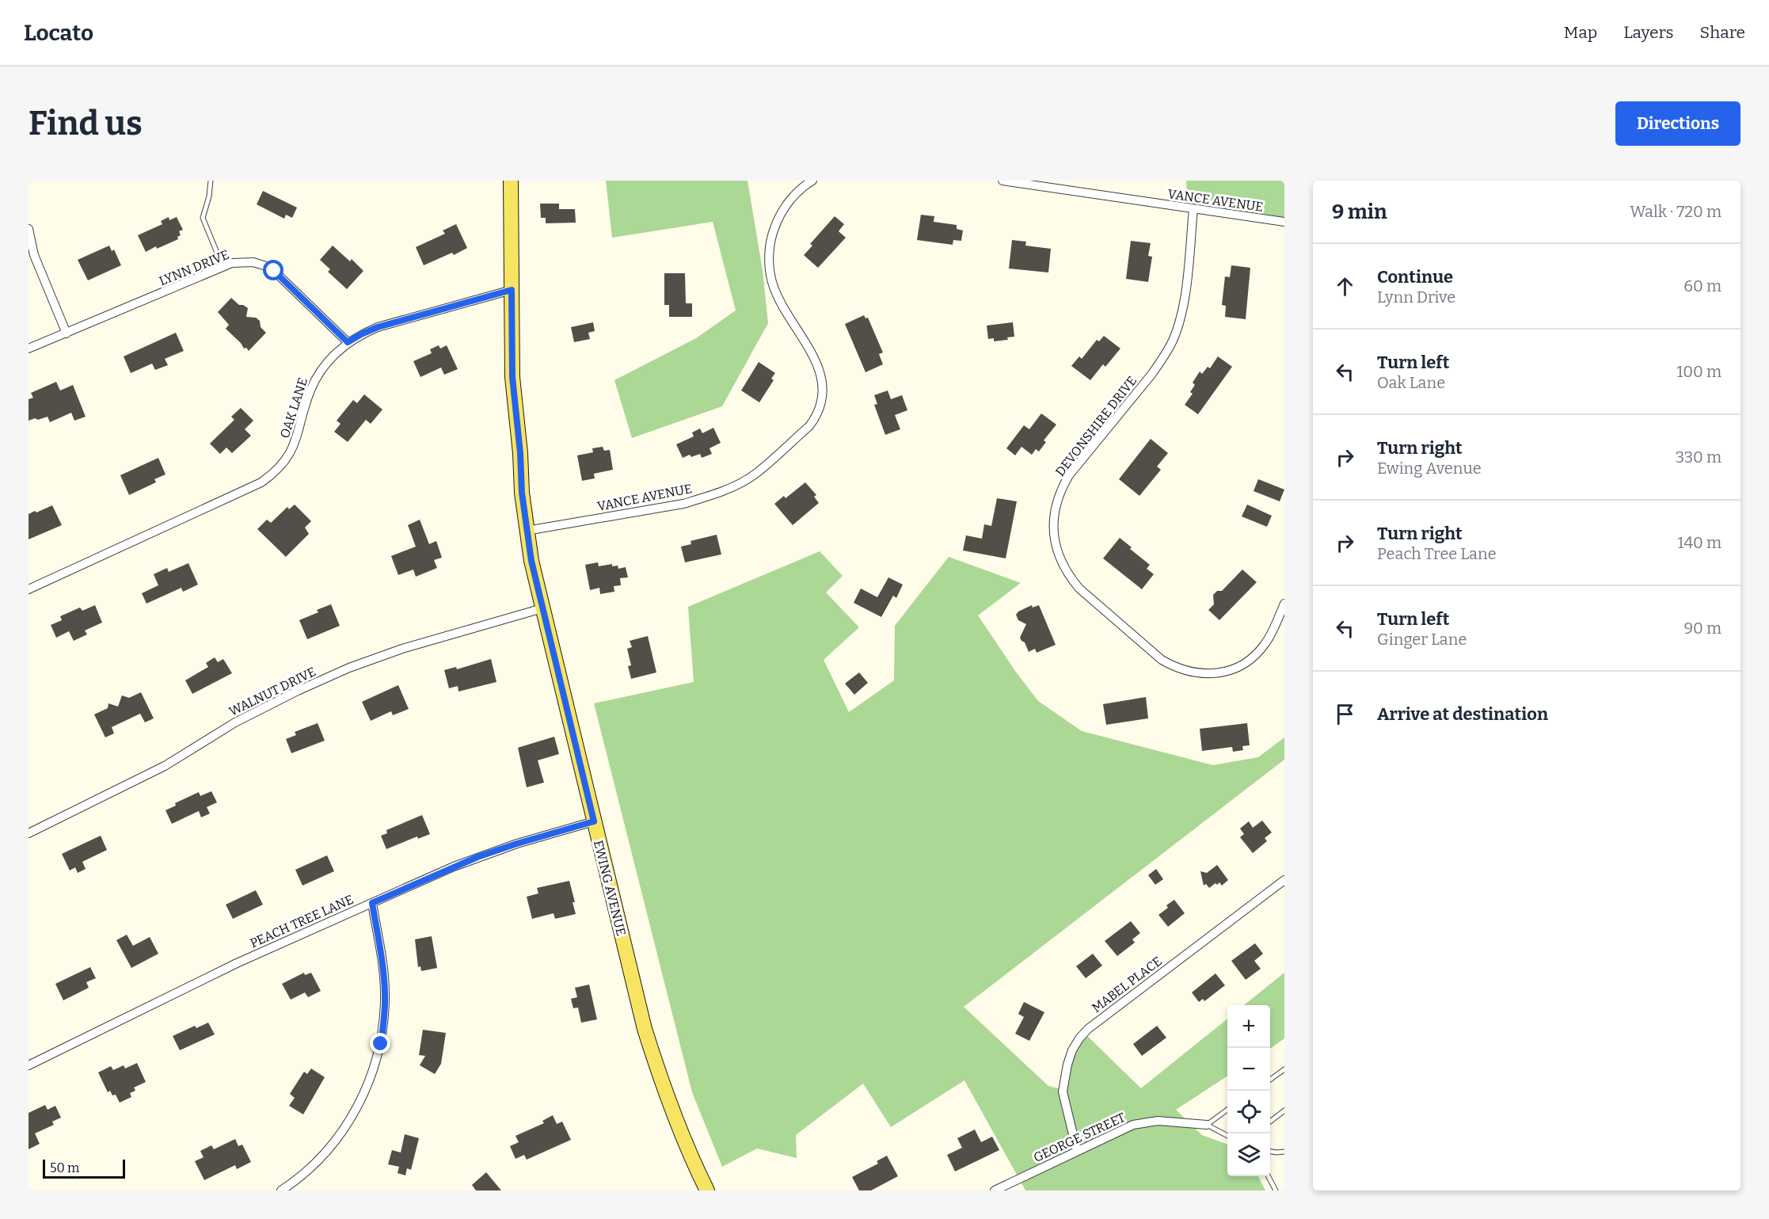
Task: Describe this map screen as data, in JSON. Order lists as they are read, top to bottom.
{
  "streets": {
    "main road": ["EWING AVENUE"],
    "street": [
      "VANCE AVENUE",
      "LYNN DRIVE",
      "OAK LANE",
      "DEVONSHIRE DRIVE",
      "WALNUT DRIVE",
      "PEACH TREE LANE",
      "MABEL PLACE",
      "GEORGE STREET"
    ]
  },
  "crossings": [
    ["VANCE AVENUE", "DEVONSHIRE DRIVE"],
    ["VANCE AVENUE", "EWING AVENUE"],
    ["LYNN DRIVE", "OAK LANE"],
    ["OAK LANE", "EWING AVENUE"],
    ["WALNUT DRIVE", "EWING AVENUE"],
    ["EWING AVENUE", "PEACH TREE LANE"],
    ["MABEL PLACE", "GEORGE STREET"]
  ],
  "scale_bar": "50 m",
  "page": {
    "header": "Locato",
    "nav": ["Map", "Layers", "Share"],
    "buttons": "Directions",
    "title": "Find us",
    "heading": ["9 min", "Walk · 720 m"],
    "list": [
      ["Continue", "Lynn Drive", "60 m"],
      ["Turn left", "Oak Lane", "100 m"],
      ["Turn right", "Ewing Avenue", "330 m"],
      ["Turn right", "Peach Tree Lane", "140 m"],
      ["Turn left", "Ginger Lane", "90 m"],
      "Arrive at destination"
    ],
    "map_buttons": ["+", "−"],
    "scale": "50 m"
  }
}
